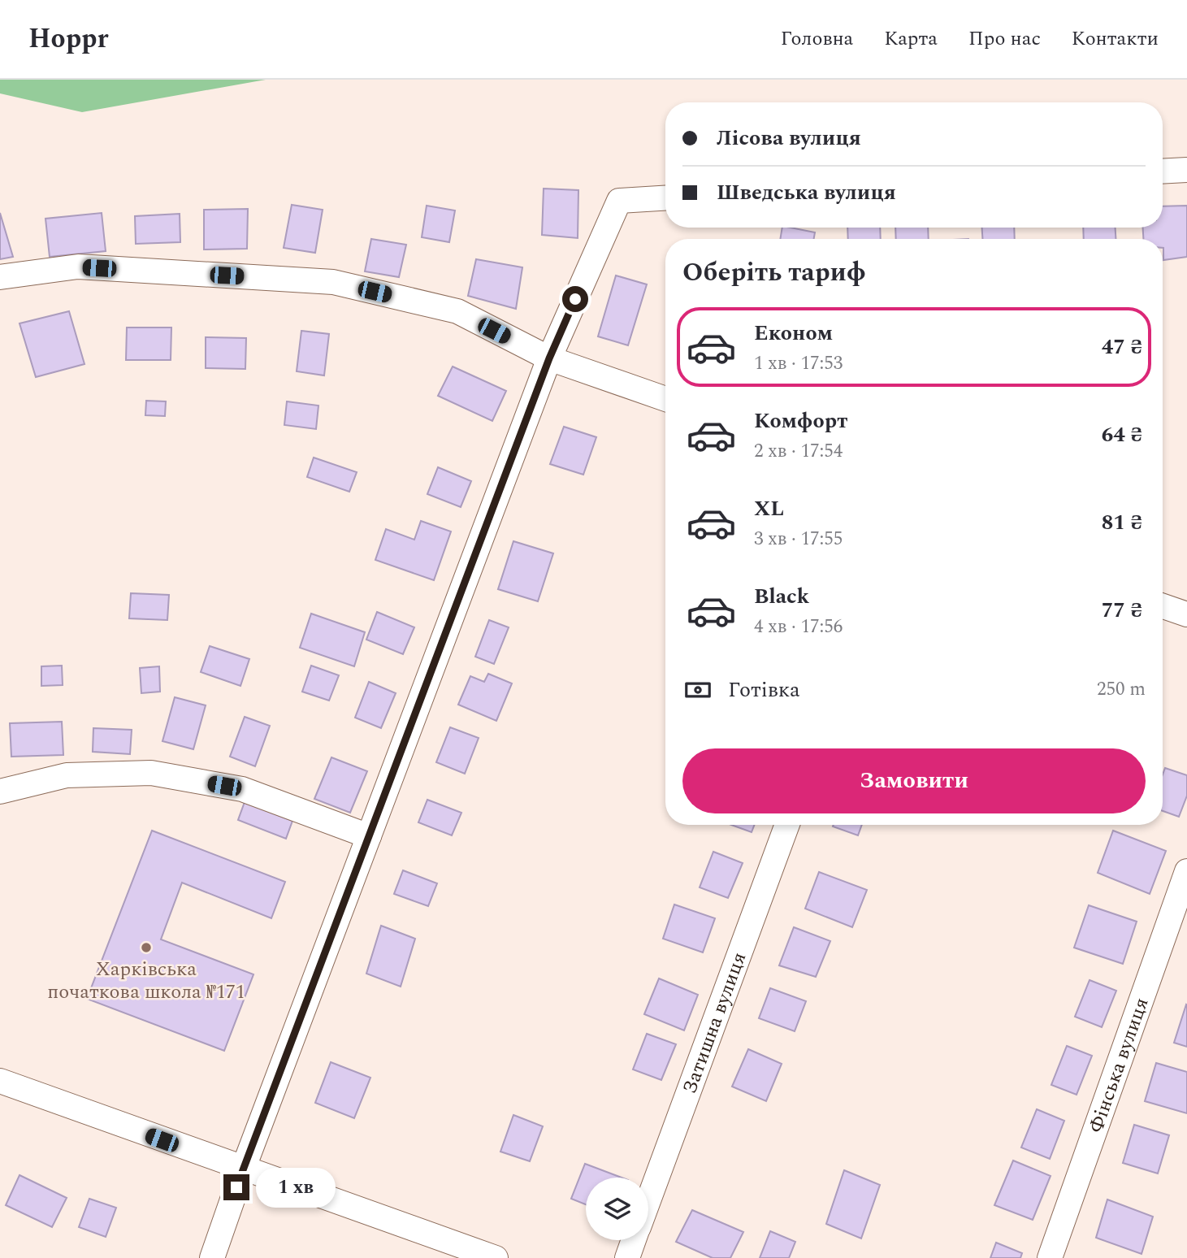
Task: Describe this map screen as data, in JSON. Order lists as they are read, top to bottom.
{
  "streets": {
    "street": ["Затишна вулиця", "Фінська вулиця"]
  },
  "places": ["Харківська початкова школа №171"],
  "page": {
    "header": "Hoppr",
    "nav": [
      "Головна",
      "Карта",
      "Про нас",
      "Контакти"
    ],
    "banner": ["Лісова вулиця", "Шведська вулиця"],
    "heading": "Оберіть тариф",
    "list": [
      {
        "name": "Економ",
        "note": "1 хв · 17:53",
        "value": "47 ₴"
      },
      {
        "name": "Комфорт",
        "note": "2 хв · 17:54",
        "value": "64 ₴"
      },
      {
        "name": "XL",
        "note": "3 хв · 17:55",
        "value": "81 ₴"
      },
      {
        "name": "Black",
        "note": "4 хв · 17:56",
        "value": "77 ₴"
      }
    ],
    "pay": ["Готівка", "250 m"],
    "buttons": "Замовити",
    "bubble": "1 хв"
  }
}
